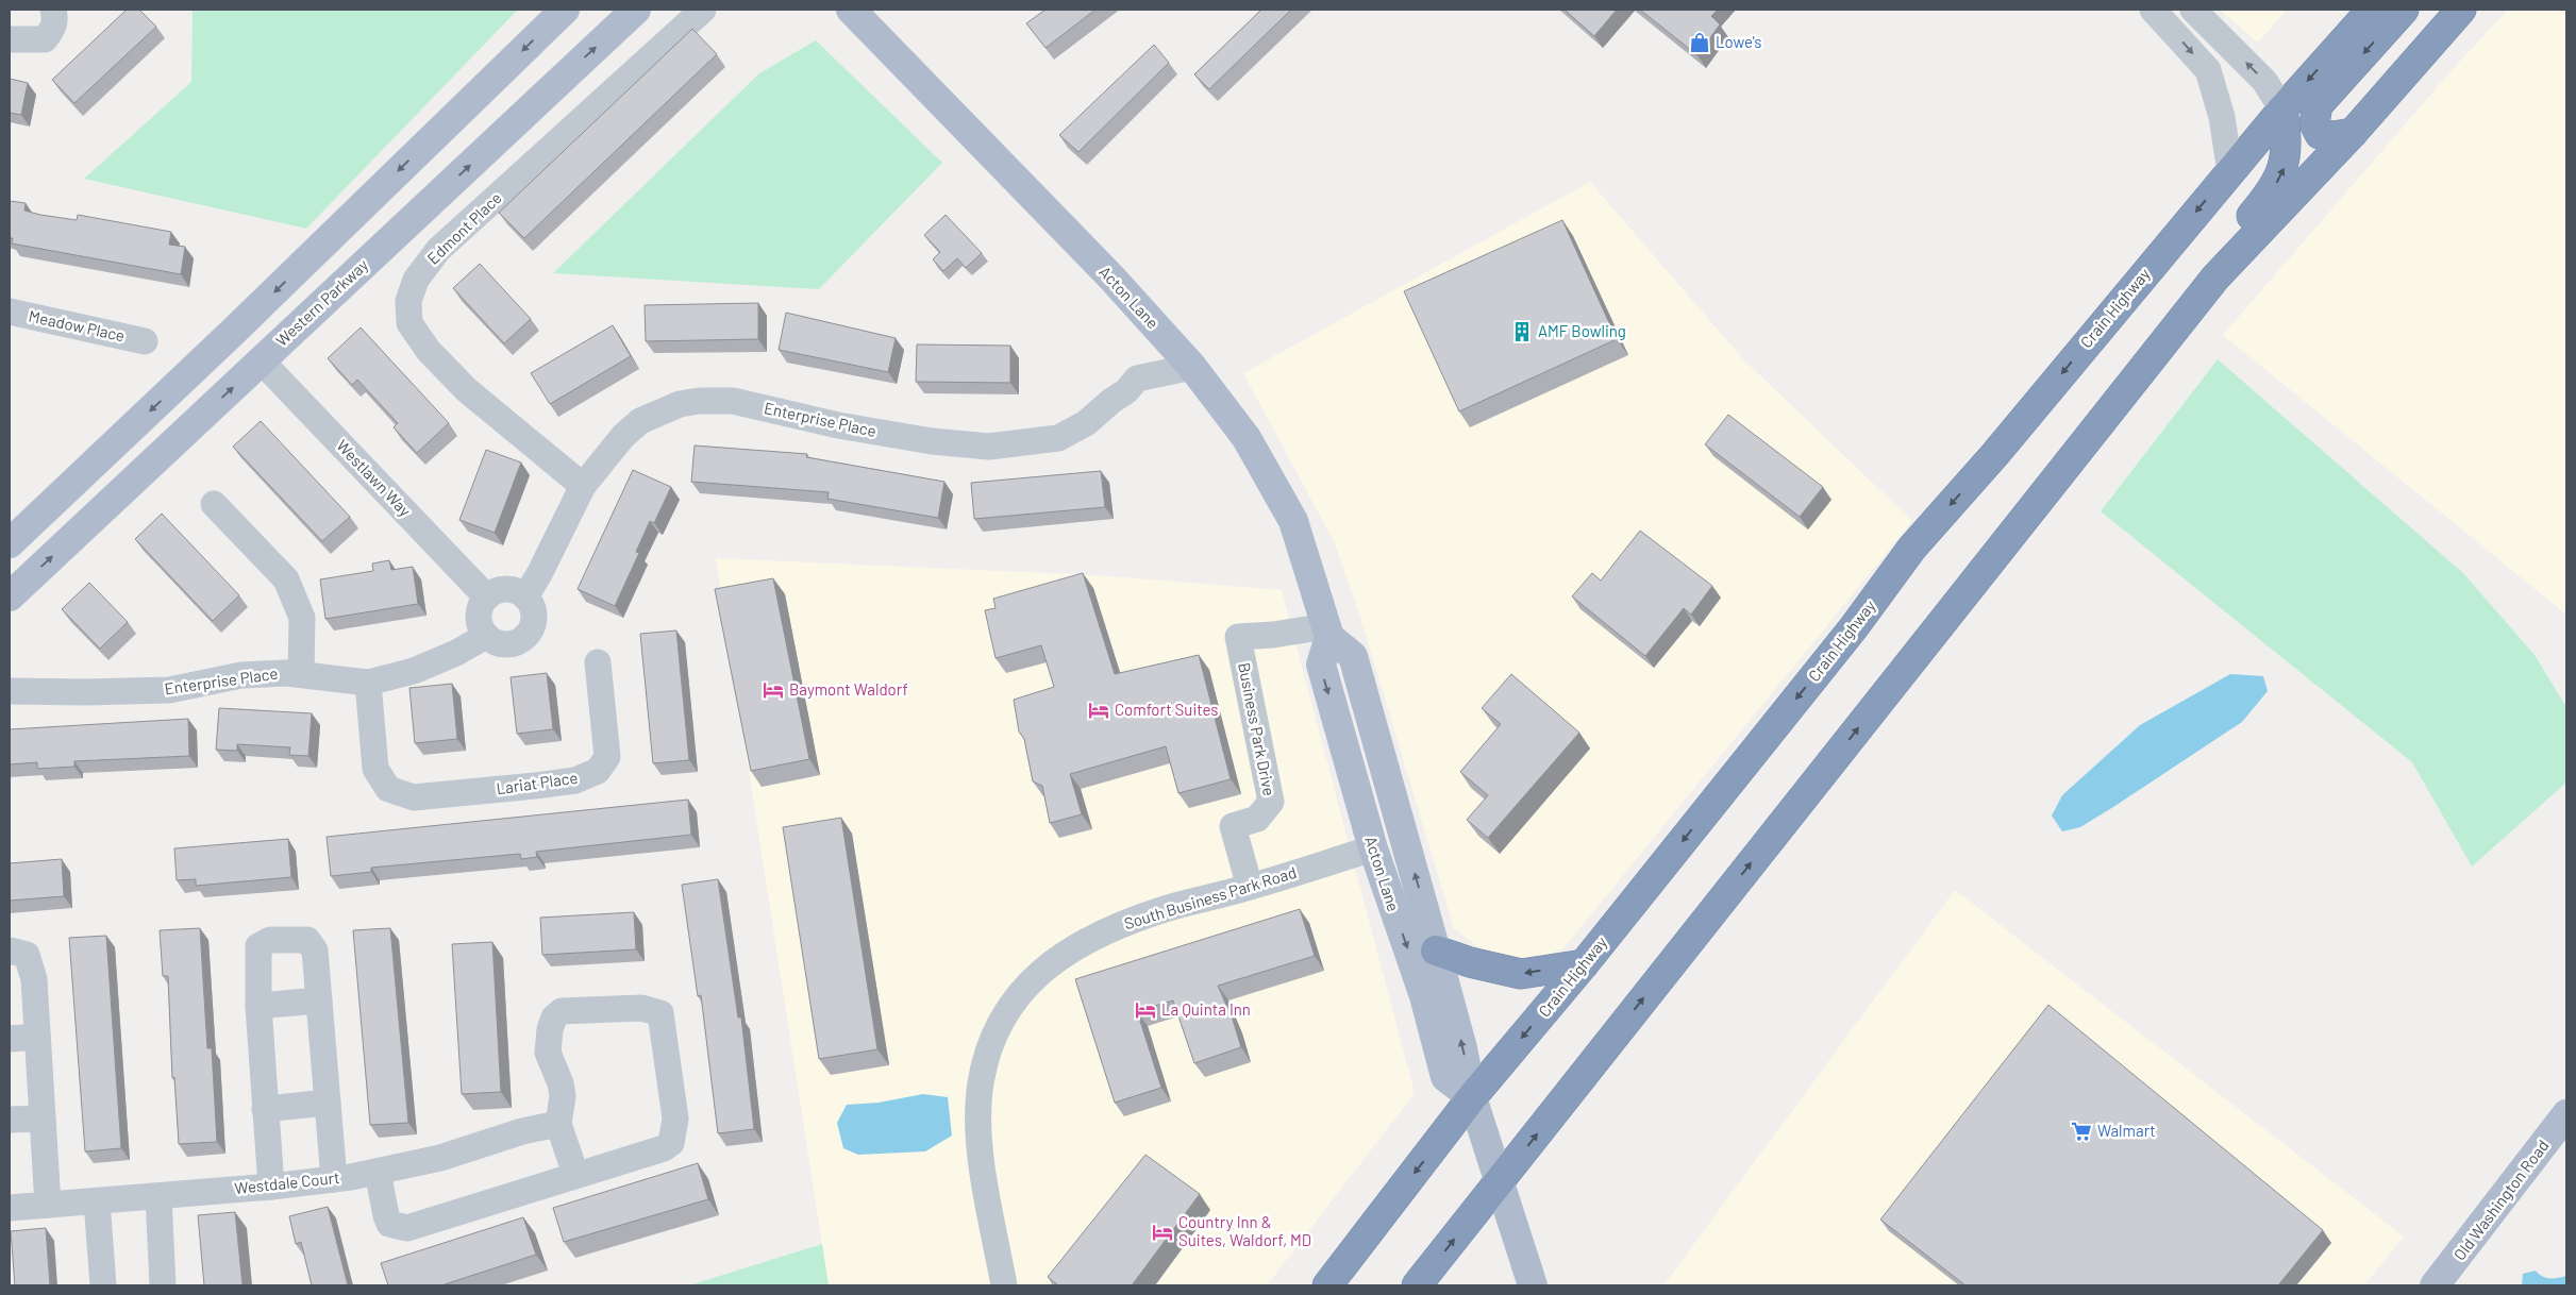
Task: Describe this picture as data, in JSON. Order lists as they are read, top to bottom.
{
  "streets": {
    "highway": ["Crain Highway"],
    "main road": ["Acton Lane", "Western Parkway", "Old Washington Road"],
    "street": [
      "Edmont Place",
      "Meadow Place",
      "Enterprise Place",
      "Westlawn Way",
      "Business Park Drive",
      "Lariat Place",
      "South Business Park Road",
      "Westdale Court"
    ]
  },
  "crossings": [
    ["Edmont Place", "Enterprise Place"],
    ["Acton Lane", "Crain Highway"],
    ["Acton Lane", "Enterprise Place"],
    ["Acton Lane", "Business Park Drive"],
    ["Acton Lane", "South Business Park Road"],
    ["Western Parkway", "Westlawn Way"],
    ["Enterprise Place", "Westlawn Way"],
    ["Enterprise Place", "Lariat Place"],
    ["Business Park Drive", "South Business Park Road"]
  ],
  "places": {
    "shop": ["Lowe's"],
    "building": ["AMF Bowling"],
    "hotel": [
      "Baymont Waldorf",
      "Comfort Suites",
      "La Quinta Inn",
      "Country Inn & Suites, Waldorf, MD"
    ],
    "supermarket": ["Walmart"]
  }
}
